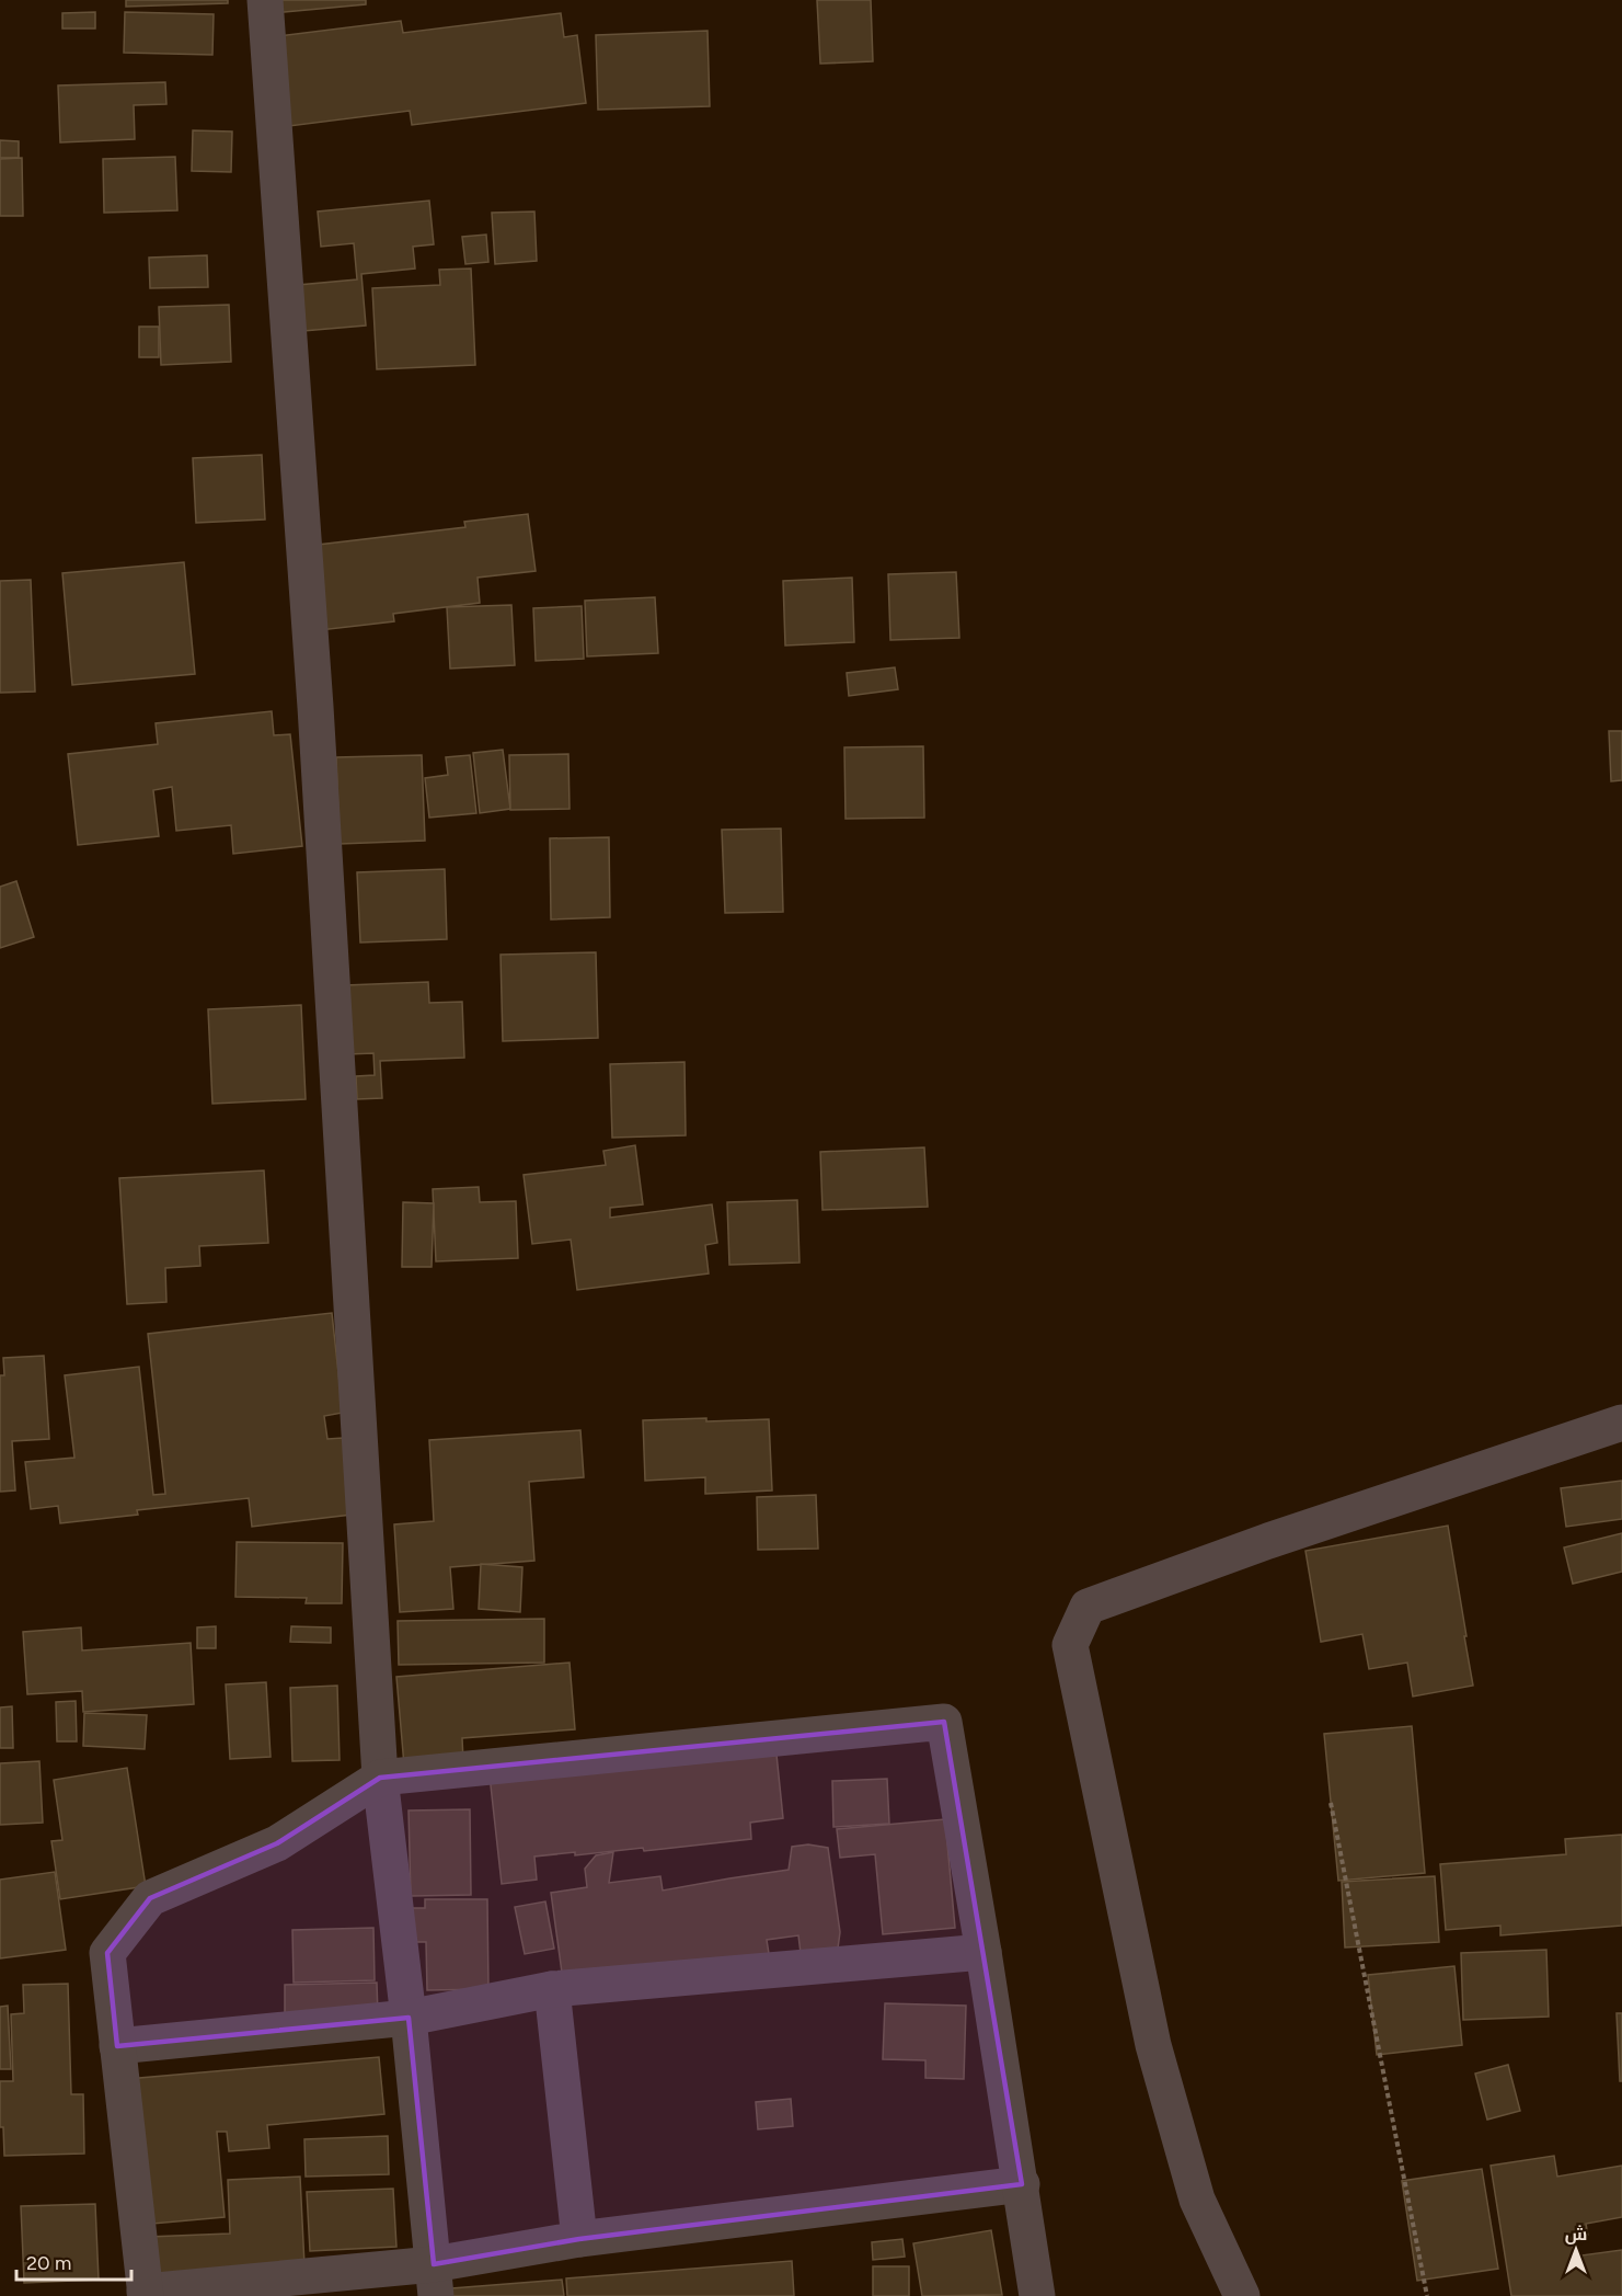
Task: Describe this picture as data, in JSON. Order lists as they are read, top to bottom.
{
  "scale_bar": "20 m",
  "north": "top"
}
